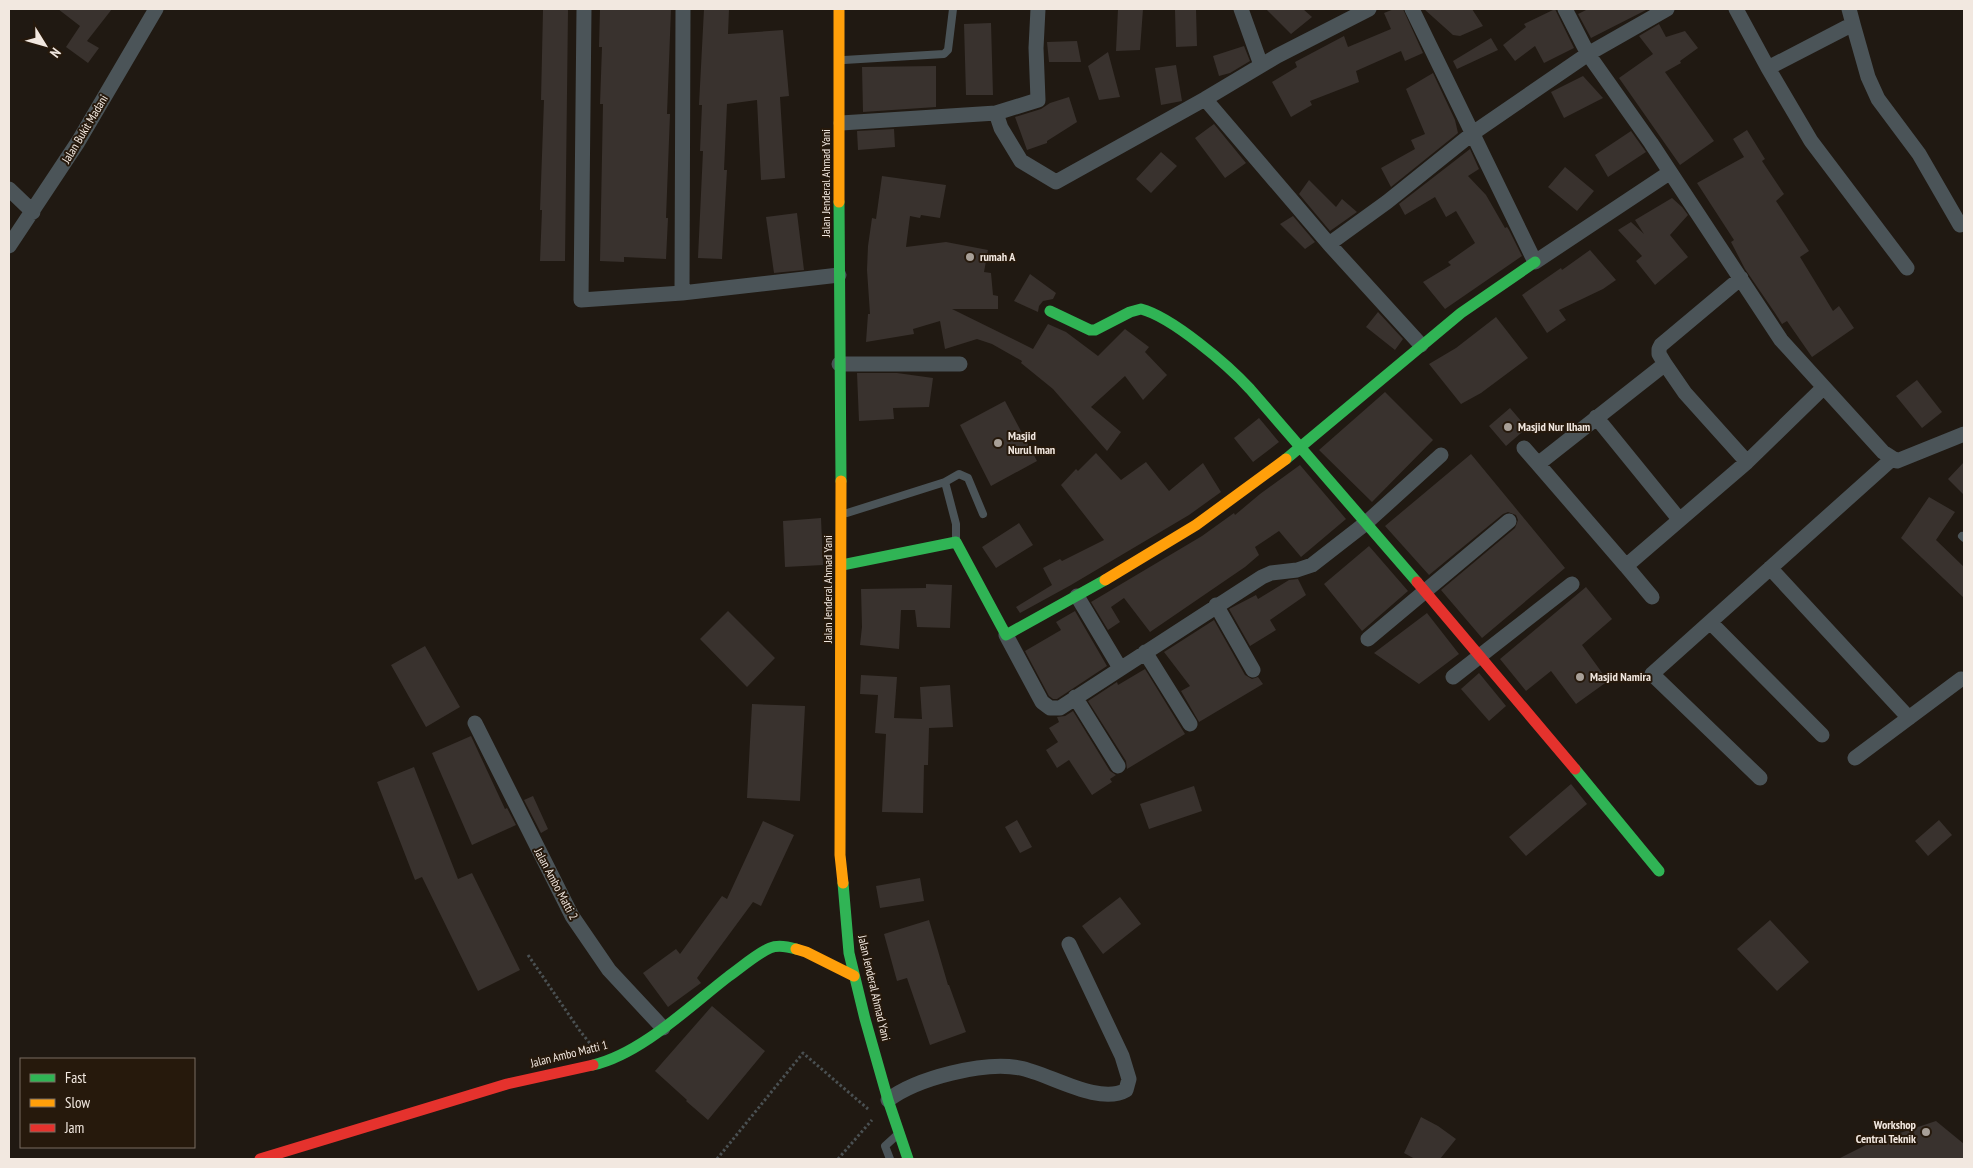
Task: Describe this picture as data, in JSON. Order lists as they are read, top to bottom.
{
  "streets": {
    "main road": ["Jalan Jenderal Ahmad Yani", "Jalan Ambo Matti 1"],
    "street": ["Jalan Bukit Madani", "Jalan Ambo Matti 2"]
  },
  "crossings": [
    ["Jalan Jenderal Ahmad Yani", "Jalan Ambo Matti 1"],
    ["Jalan Ambo Matti 2", "Jalan Ambo Matti 1"]
  ],
  "places": [
    "rumah A",
    "Masjid Nur Ilham",
    "Masjid Nurul Iman",
    "Masjid Namira",
    "Workshop Central Teknik"
  ],
  "legend": ["Fast", "Slow", "Jam"],
  "north": "bottom right"
}
